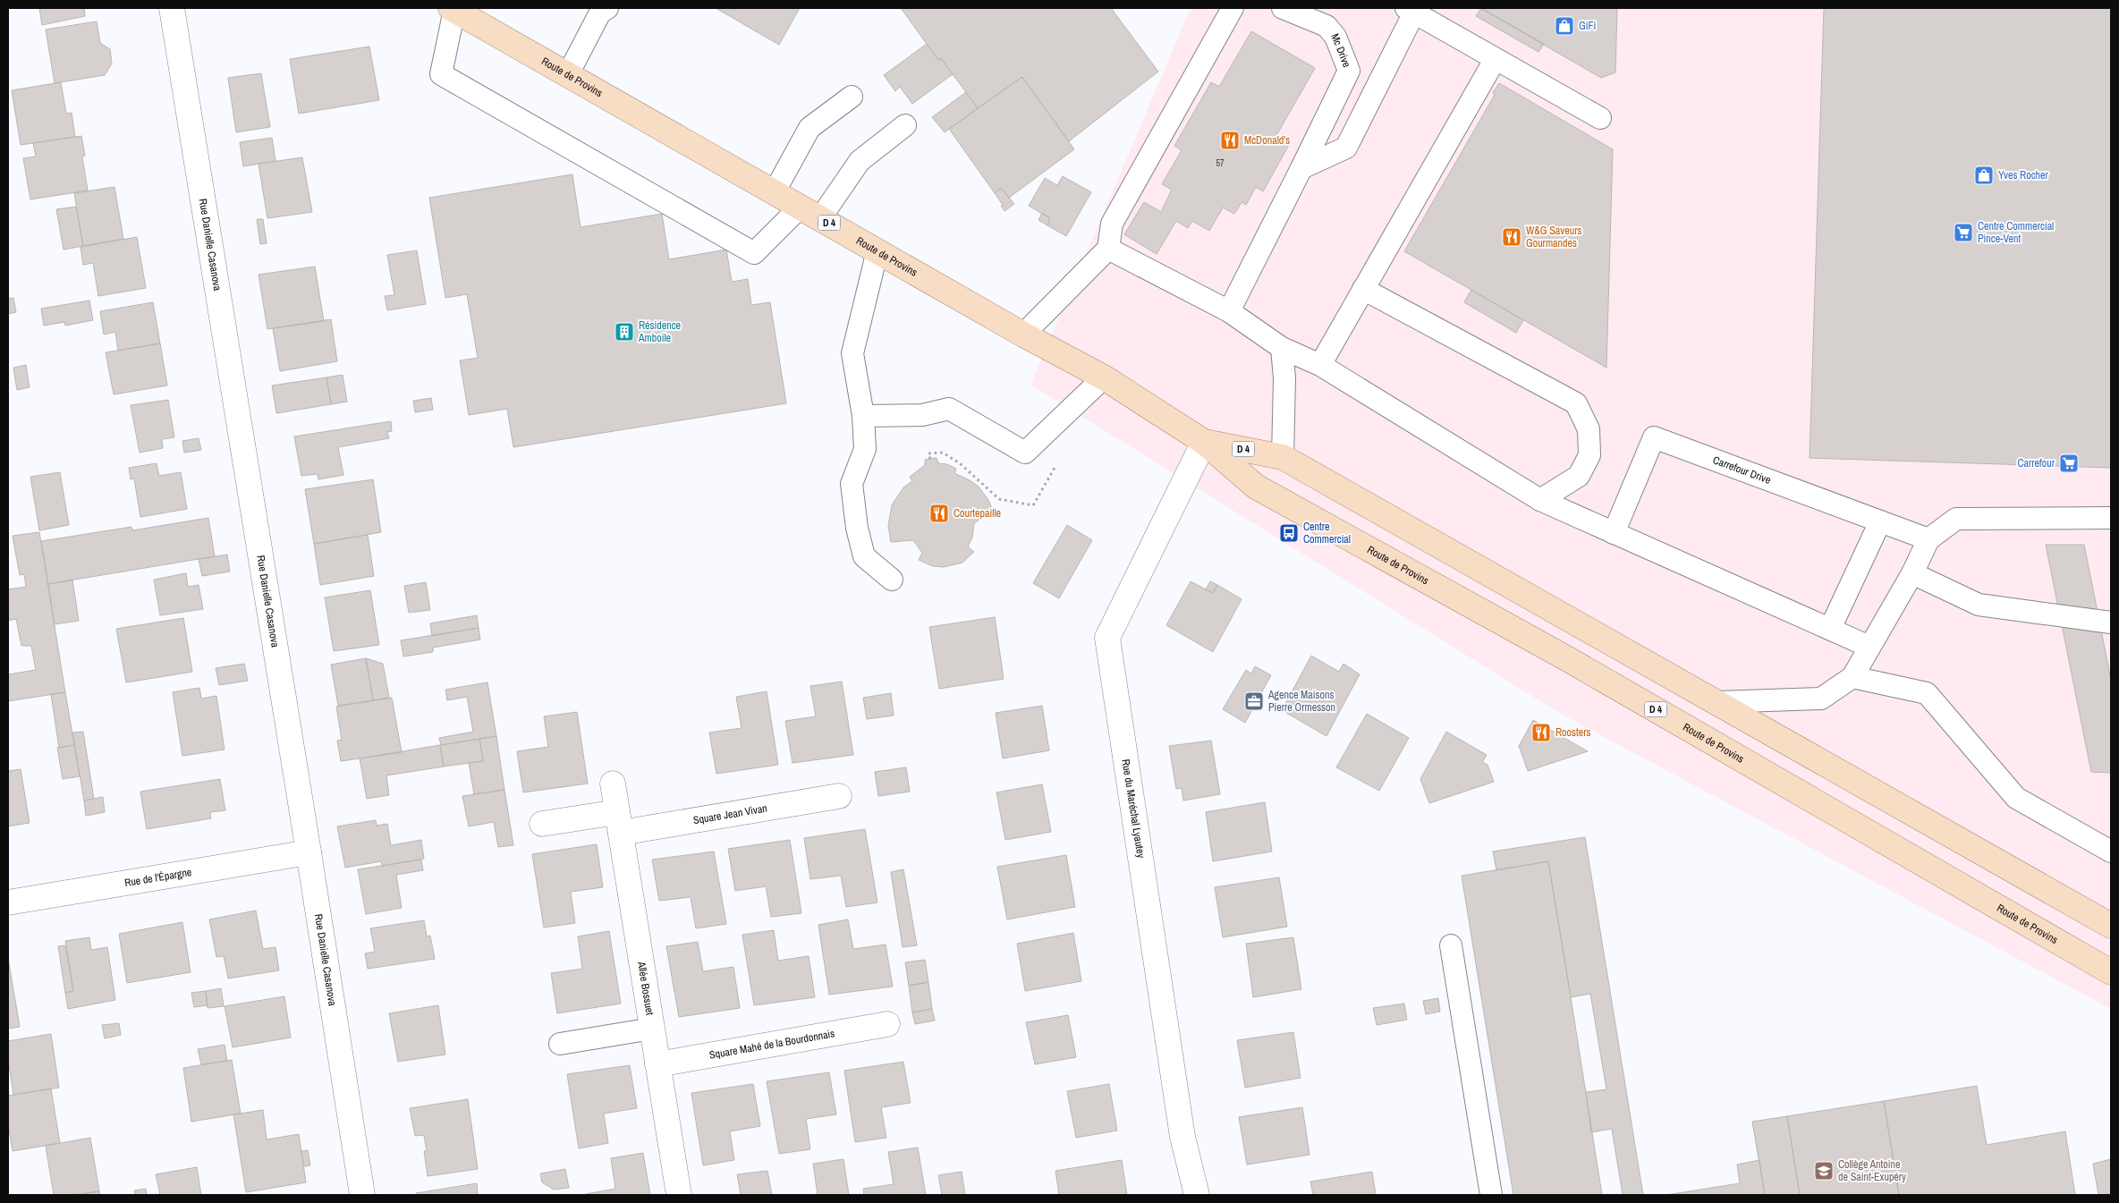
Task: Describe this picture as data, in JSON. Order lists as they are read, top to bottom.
{
  "streets": {
    "main road": ["Route de Provins", "D 4"],
    "street": [
      "Rue Danielle Casanova",
      "Rue du Maréchal Lyautey",
      "Square Jean Vivan",
      "Rue de l'Épargne",
      "Allée Bossuet",
      "Square Mahé de la Bourdonnais"
    ],
    "lane": ["Mc Drive", "Carrefour Drive"]
  },
  "crossings": [
    ["Route de Provins", "Rue du Maréchal Lyautey"],
    ["Rue Danielle Casanova", "Rue de l'Épargne"],
    ["Square Jean Vivan", "Allée Bossuet"],
    ["Allée Bossuet", "Square Mahé de la Bourdonnais"]
  ],
  "places": {
    "shop": ["GiFi", "Yves Rocher"],
    "restaurant": [
      "McDonald's",
      "W&G Saveurs Gourmandes",
      "Courtepaille",
      "Roosters"
    ],
    "supermarket": ["Centre Commercial Pince-Vent", "Carrefour"],
    "building": ["Résidence Amboile"],
    "bus stop": ["Centre Commercial"],
    "office": ["Agence Maisons Pierre Ormesson"],
    "school or university": ["Collège Antoine de Saint-Exupéry"]
  },
  "house_numbers": ["57"]
}
